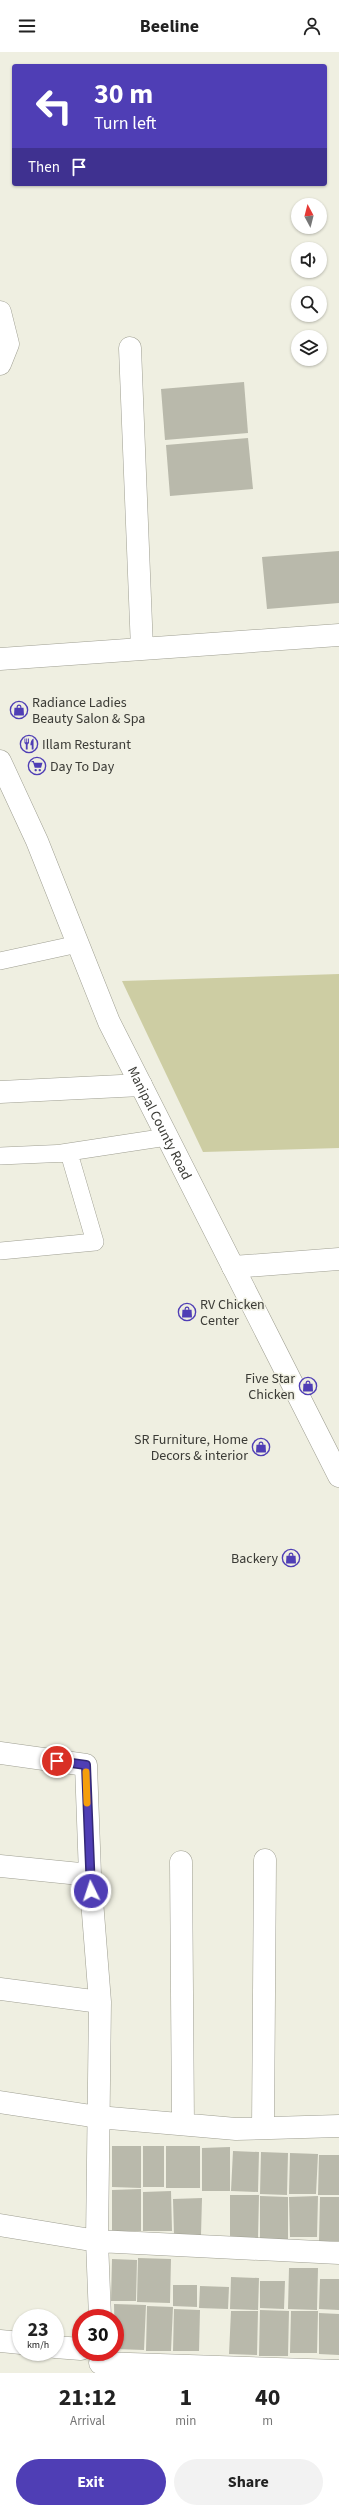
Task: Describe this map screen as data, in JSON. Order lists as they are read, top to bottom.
{
  "streets": {
    "street": ["Manipal County Road"]
  },
  "places": {
    "shop": [
      "Radiance Ladies Beauty Salon & Spa",
      "RV Chicken Center",
      "Five Star Chicken",
      "SR Furniture, Home Decors & interior",
      "Backery"
    ],
    "restaurant": ["Illam Resturant"],
    "supermarket": ["Day To Day"]
  },
  "north": "top",
  "page": {
    "header": "Beeline",
    "turn": ["30 m", "Turn left"],
    "then": "Then",
    "speed": "23 km/h",
    "limit": "30",
    "eta": [
      "21:12",
      "Arrival",
      "1",
      "min",
      "40",
      "m"
    ],
    "buttons": ["Exit", "Share"]
  }
}
